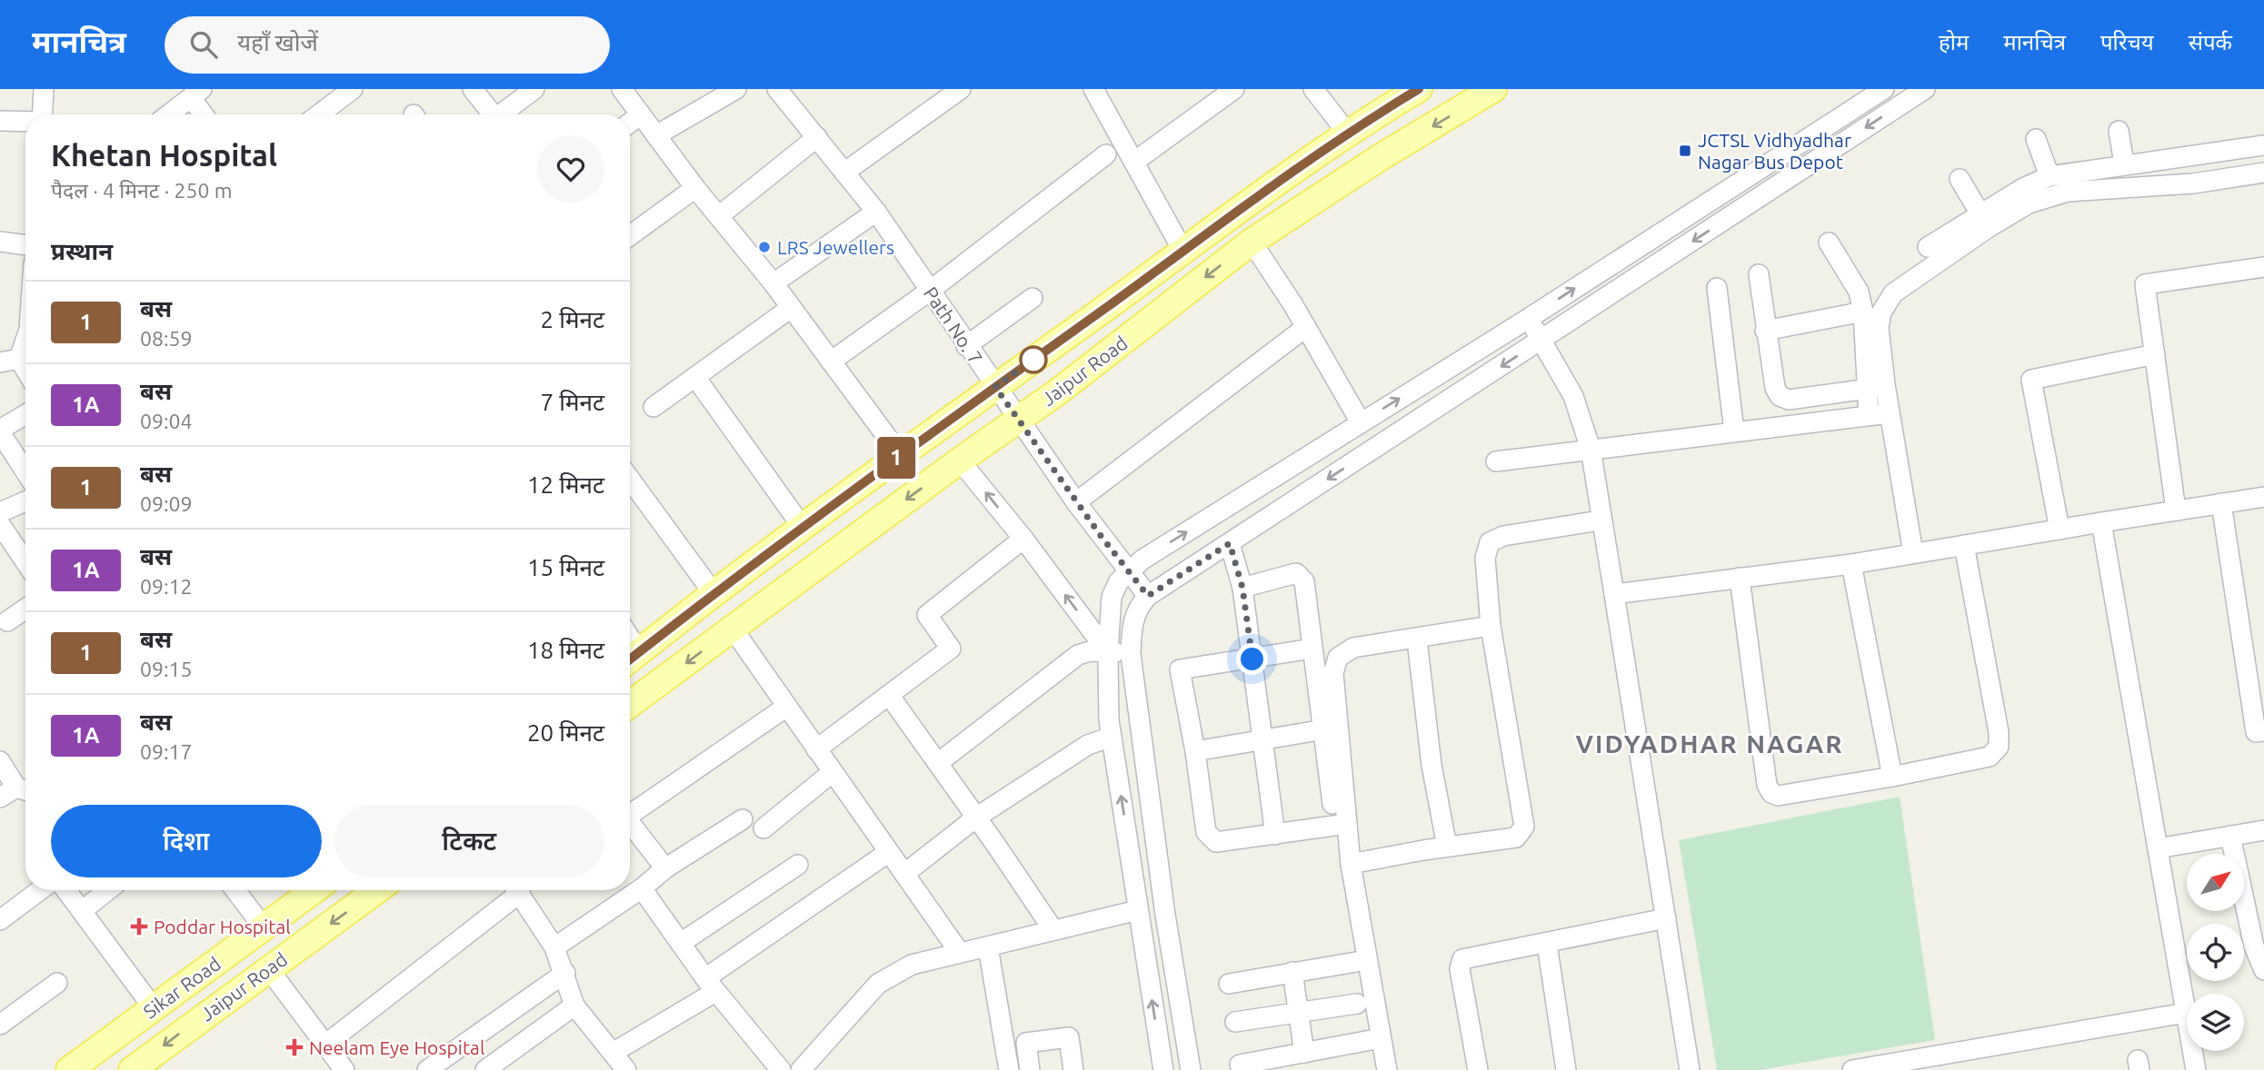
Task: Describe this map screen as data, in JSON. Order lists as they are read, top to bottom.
{
  "streets": {
    "main road": ["Jaipur Road", "Sikar Road"],
    "street": ["Path No. 7"]
  },
  "crossings": [
    ["Path No. 7", "Jaipur Road"]
  ],
  "districts": ["VIDYADHAR NAGAR"],
  "places": {
    "transit": ["JCTSL Vidhyadhar Nagar Bus Depot"],
    "other": ["LRS Jewellers"],
    "health": ["Poddar Hospital", "Neelam Eye Hospital"]
  },
  "lines": ["bus line 1"],
  "north": "top right",
  "page": {
    "header": "मानचित्र",
    "search": "यहाँ खोजें",
    "nav": [
      "होम",
      "मानचित्र",
      "परिचय",
      "संपर्क"
    ],
    "on_map": "1",
    "heading": [
      ["Khetan Hospital", "पैदल · 4 मिनट · 250 m"],
      "प्रस्थान"
    ],
    "list": [
      {
        "mark": "1",
        "name": "बस",
        "note": "08:59",
        "value": "2 मिनट"
      },
      {
        "mark": "1A",
        "name": "बस",
        "note": "09:04",
        "value": "7 मिनट"
      },
      {
        "mark": "1",
        "name": "बस",
        "note": "09:09",
        "value": "12 मिनट"
      },
      {
        "mark": "1A",
        "name": "बस",
        "note": "09:12",
        "value": "15 मिनट"
      },
      {
        "mark": "1",
        "name": "बस",
        "note": "09:15",
        "value": "18 मिनट"
      },
      {
        "mark": "1A",
        "name": "बस",
        "note": "09:17",
        "value": "20 मिनट"
      }
    ],
    "buttons": ["दिशा", "टिकट"]
  }
}
